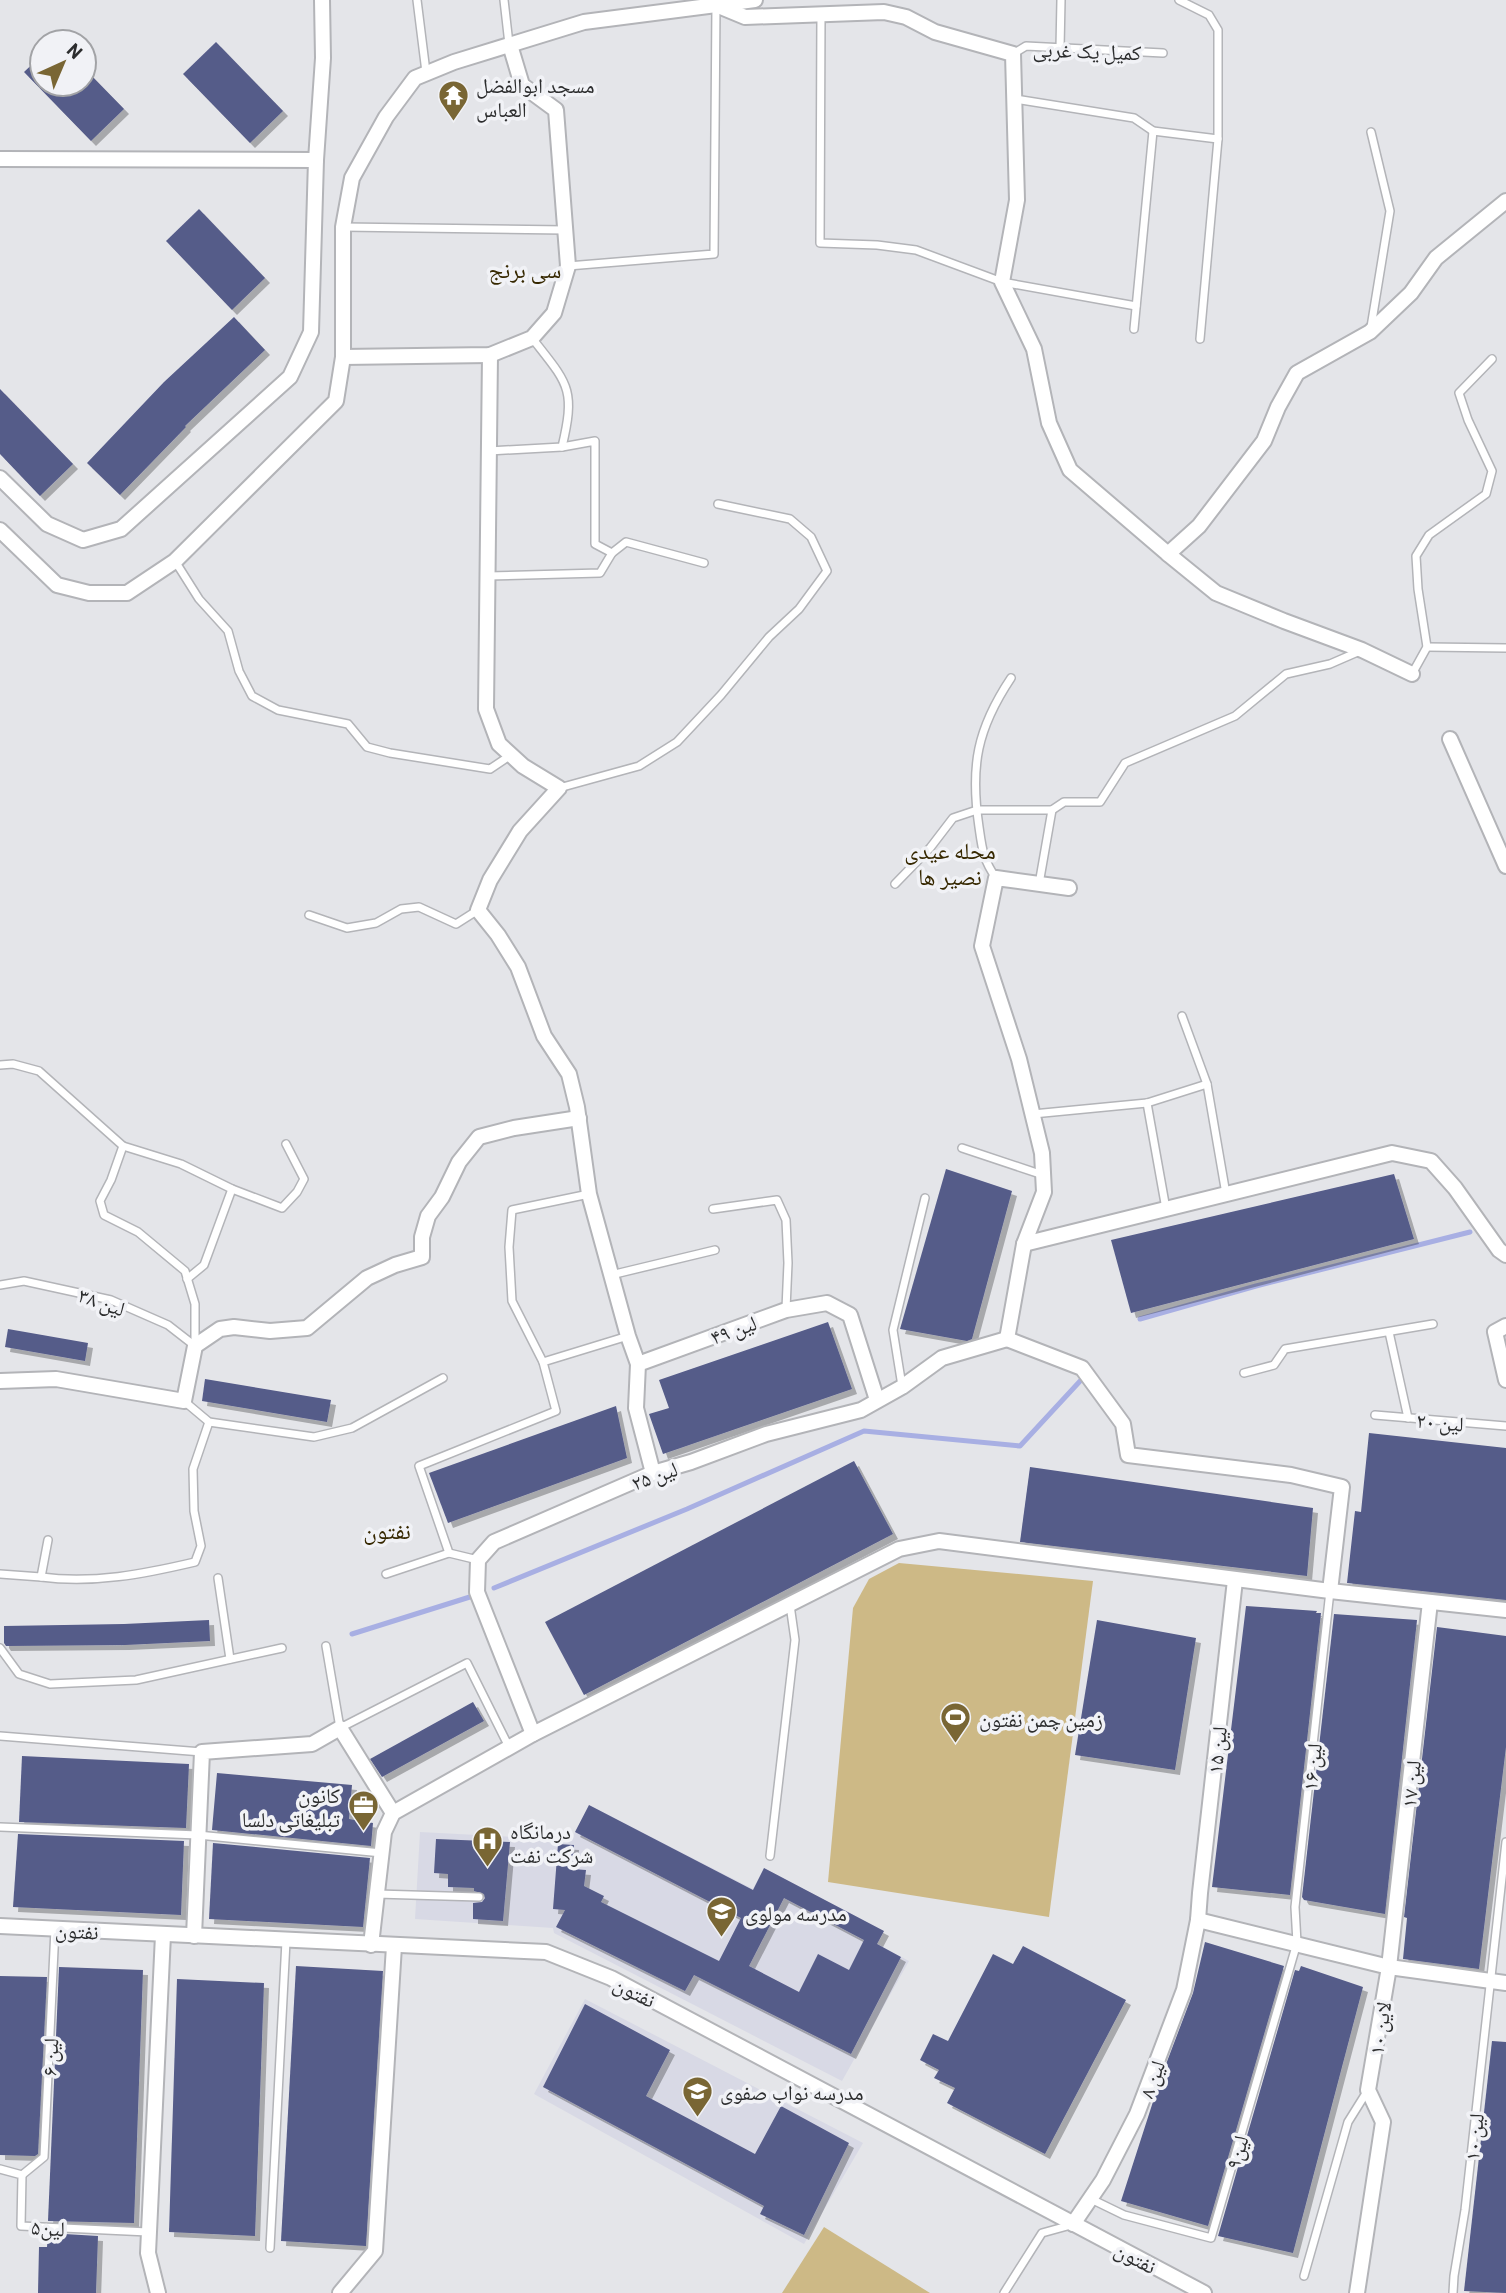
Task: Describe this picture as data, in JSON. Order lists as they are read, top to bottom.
{
  "streets": {
    "street": [
      "لین ۴۹",
      "لین ۲۵",
      "لین ۱۵",
      "لین ۱۷",
      "نفتون",
      "لاین ۱۰",
      "لین ۸"
    ],
    "lane": [
      "کمیل یک غربی",
      "لین ۳۸",
      "لین ۲۰",
      "لین ۱۶",
      "لین ۶",
      "لین ۱۰",
      "لین۹",
      "لین۵"
    ]
  },
  "crossings": [
    ["لین ۴۹", "لین ۲۵"],
    ["لین ۱۵", "لین ۸"],
    ["لین ۱۶", "لین۹"],
    ["لین ۱۷", "لاین ۱۰"],
    ["نفتون", "لین ۶"],
    ["نفتون", "لین ۸"],
    ["لین ۶", "لین۵"],
    ["لین ۸", "لین۹"]
  ],
  "districts": ["سی برنج", "محله عیدی نصیر ها", "نفتون"],
  "places": {
    "temple": ["مسجد ابوالفضل العباس"],
    "sports": ["زمین چمن نفتون"],
    "office": ["کانون تبلیغاتی دلسا"],
    "hospital": ["درمانگاه شرکت نفت"],
    "school or university": ["مدرسه مولوی", "مدرسه نواب صفوی"]
  },
  "north": "top right"
}
